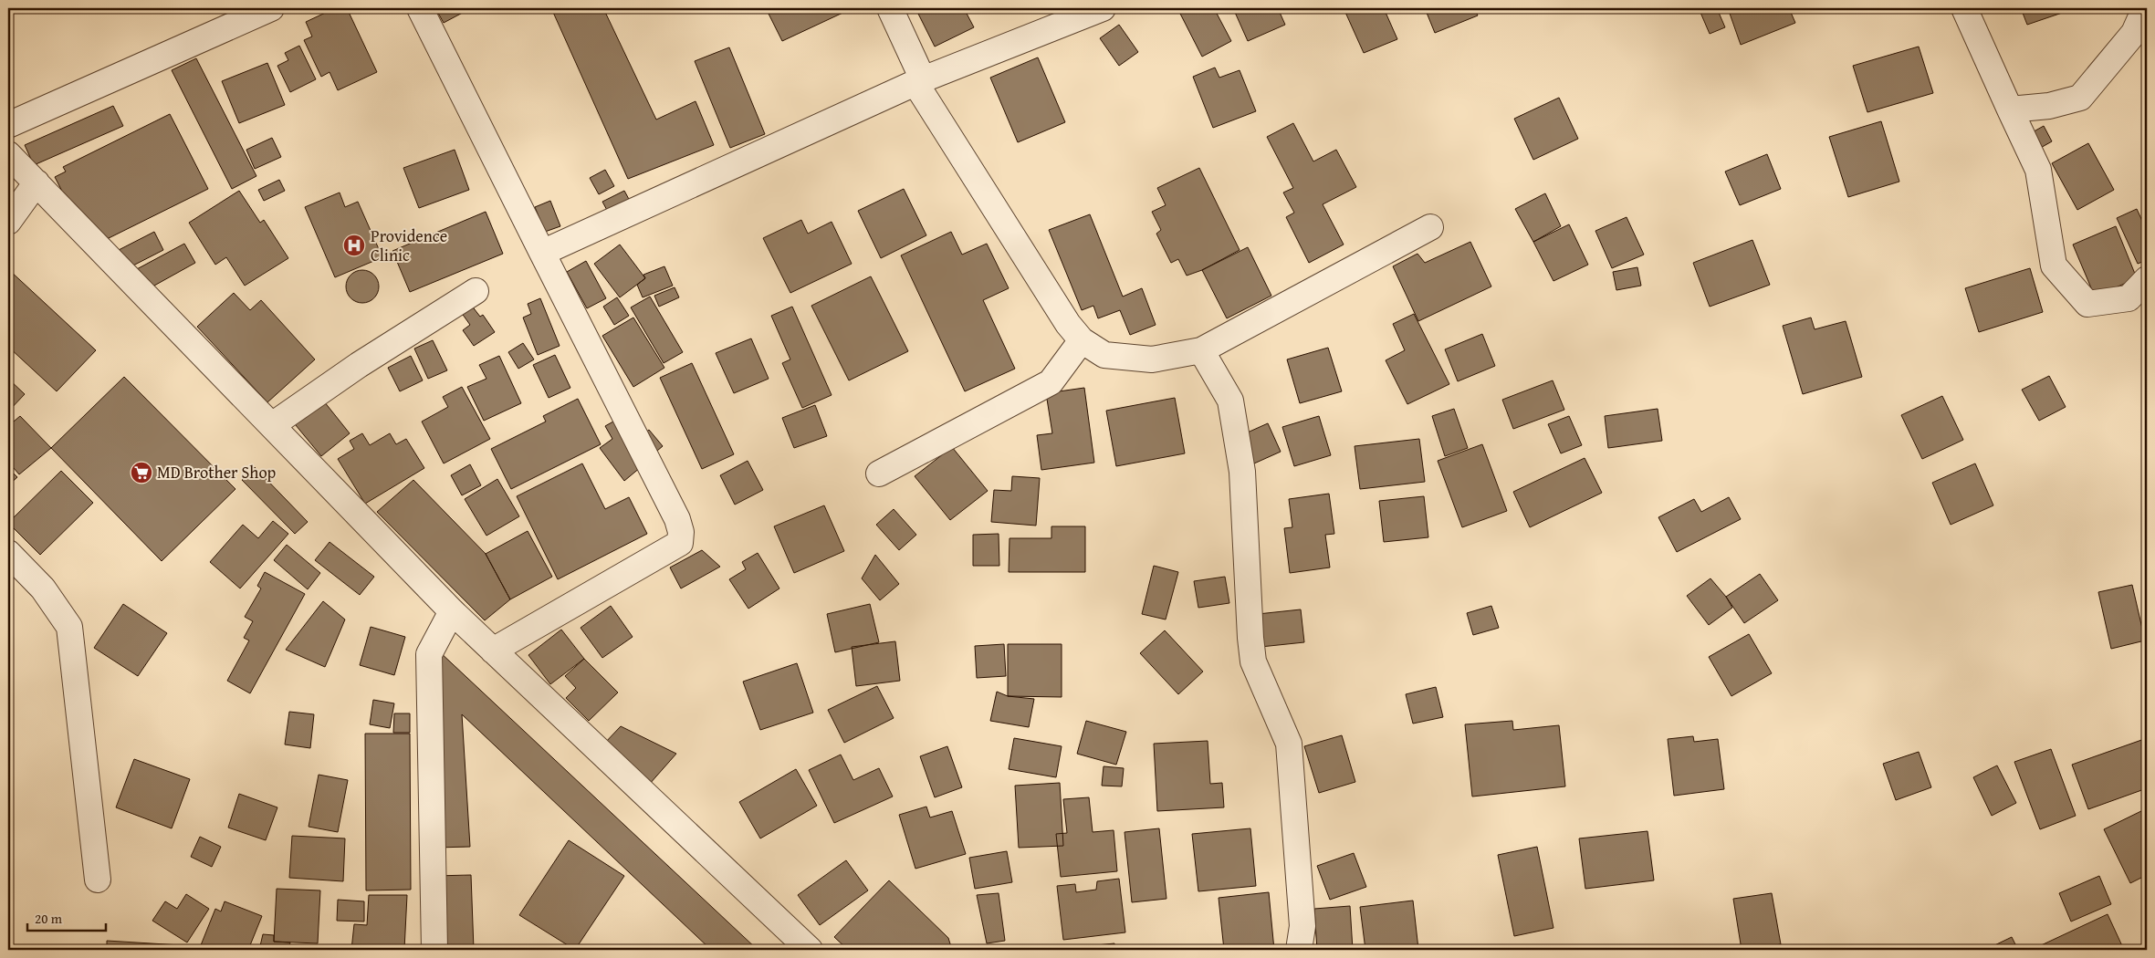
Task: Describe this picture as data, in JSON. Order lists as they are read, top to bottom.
{
  "places": {
    "hospital": ["Providence Clinic"],
    "supermarket": ["MD Brother Shop"]
  },
  "scale_bar": "20 m"
}
